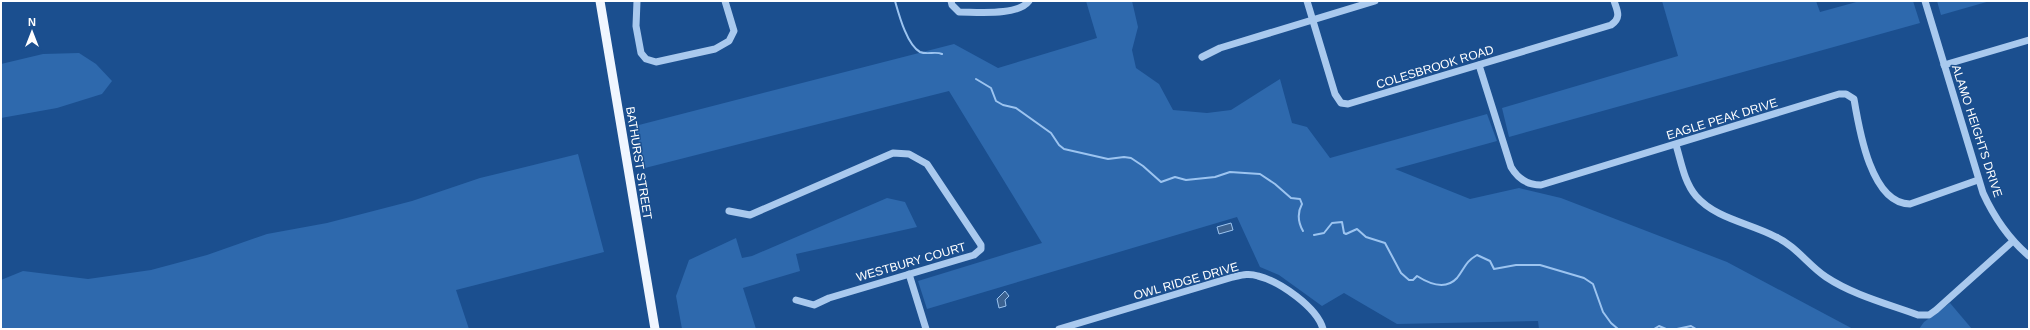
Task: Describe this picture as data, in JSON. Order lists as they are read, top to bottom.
{
  "streets": {
    "main road": ["BATHURST STREET"],
    "street": [
      "COLESBROOK ROAD",
      "EAGLE PEAK DRIVE",
      "ALAMO HEIGHTS DRIVE",
      "WESTBURY COURT",
      "OWL RIDGE DRIVE"
    ]
  },
  "crossings": [
    ["COLESBROOK ROAD", "EAGLE PEAK DRIVE"],
    ["EAGLE PEAK DRIVE", "ALAMO HEIGHTS DRIVE"]
  ],
  "north": "top"
}
